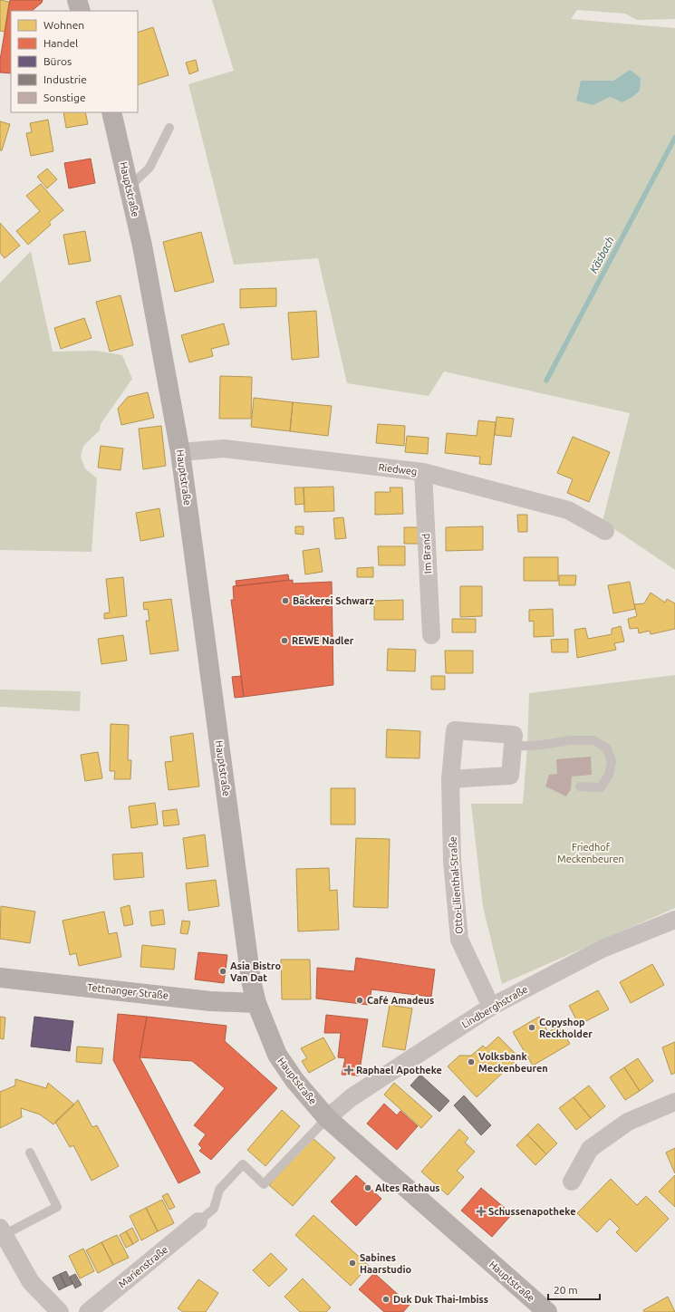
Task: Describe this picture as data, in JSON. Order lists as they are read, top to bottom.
{
  "streets": {
    "main road": ["Hauptstraße", "Tettnanger Straße"],
    "street": [
      "Riedweg",
      "Im Brand",
      "Otto-Lilienthal-Straße",
      "Lindberghstraße",
      "Marienstraße"
    ]
  },
  "crossings": [
    ["Hauptstraße", "Riedweg"],
    ["Hauptstraße", "Tettnanger Straße"],
    ["Hauptstraße", "Lindberghstraße"],
    ["Riedweg", "Im Brand"],
    ["Otto-Lilienthal-Straße", "Lindberghstraße"]
  ],
  "water": ["Käsbach"],
  "parks": ["Friedhof Meckenbeuren"],
  "places": {
    "other": [
      "Bäckerei Schwarz",
      "REWE Nadler",
      "Asia Bistro Van Dat",
      "Café Amadeus",
      "Copyshop Reckholder",
      "Volksbank Meckenbeuren",
      "Altes Rathaus",
      "Sabines Haarstudio",
      "Duk Duk Thai-Imbiss"
    ],
    "health": ["Raphael Apotheke", "Schussenapotheke"]
  },
  "legend": [
    "Wohnen",
    "Handel",
    "Büros",
    "Industrie",
    "Sonstige"
  ],
  "scale_bar": "20 m"
}
